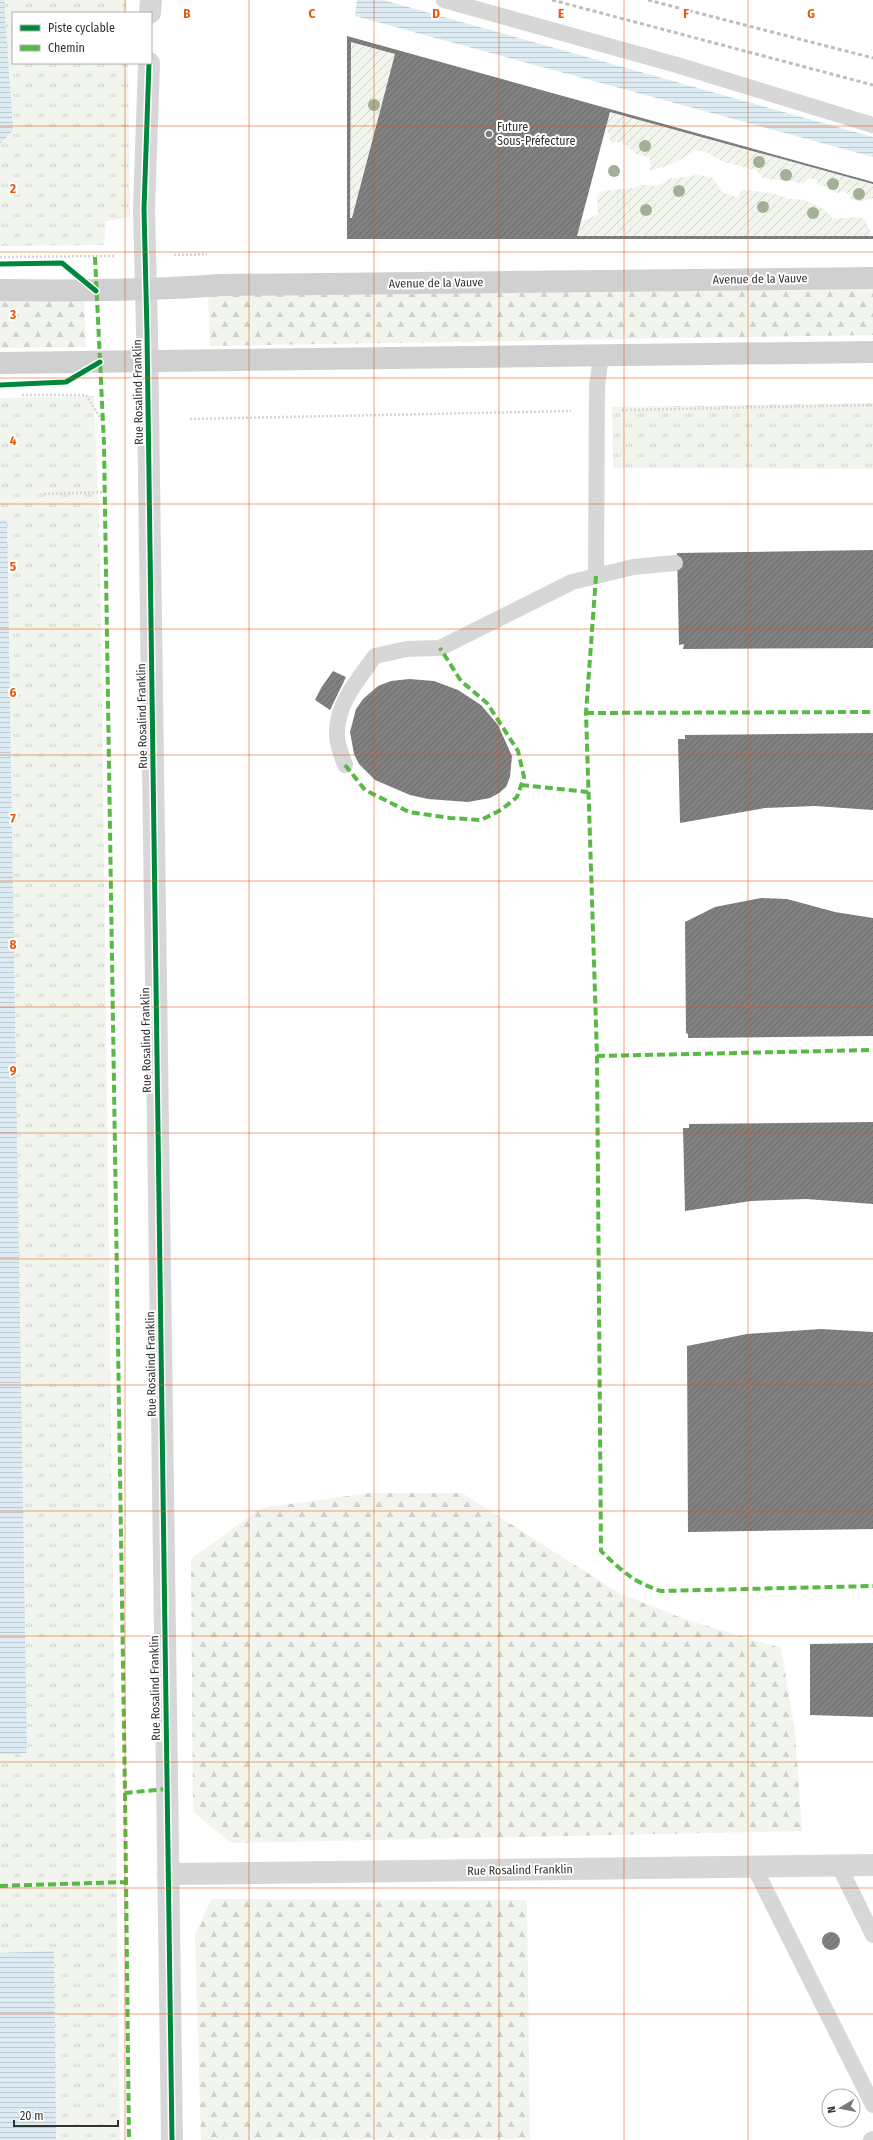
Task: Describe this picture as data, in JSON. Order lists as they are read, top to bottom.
{
  "streets": {
    "main road": ["Avenue de la Vauve"],
    "street": ["Rue Rosalind Franklin"]
  },
  "crossings": [
    ["Avenue de la Vauve", "Rue Rosalind Franklin"]
  ],
  "places": ["Future Sous-Préfecture"],
  "legend": ["Piste cyclable", "Chemin"],
  "scale_bar": "20 m",
  "north": "left",
  "grid": {
    "columns": [
      "B",
      "C",
      "D",
      "E",
      "F",
      "G"
    ],
    "rows": [
      "2",
      "3",
      "4",
      "5",
      "6",
      "7",
      "8",
      "9"
    ]
  }
}
